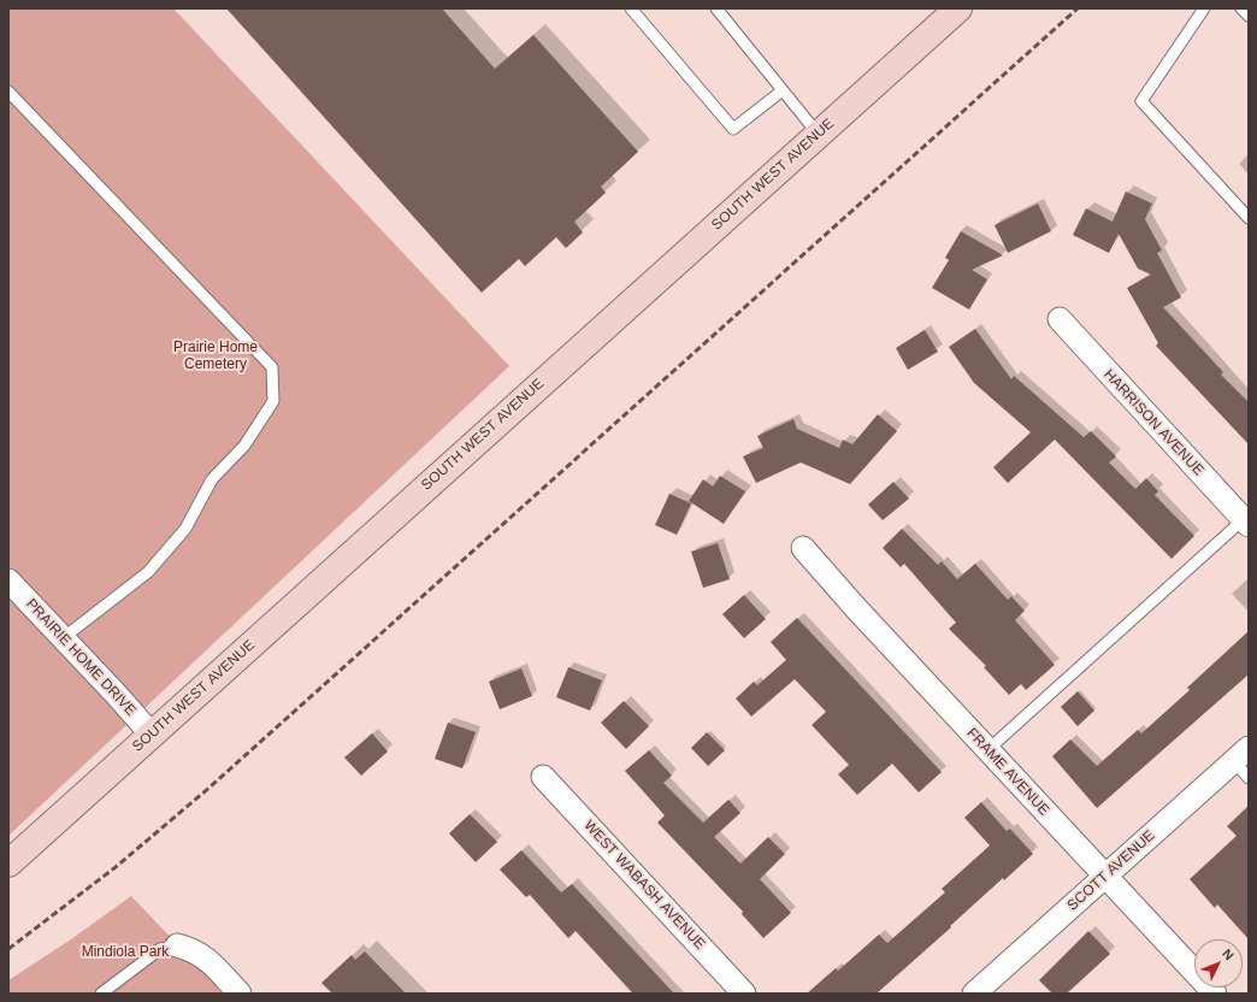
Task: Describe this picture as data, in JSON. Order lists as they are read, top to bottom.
{
  "streets": {
    "street": [
      "SOUTH WEST AVENUE",
      "HARRISON AVENUE",
      "PRAIRIE HOME DRIVE",
      "FRAME AVENUE",
      "SCOTT AVENUE",
      "WEST WABASH AVENUE"
    ]
  },
  "crossings": [
    ["SOUTH WEST AVENUE", "PRAIRIE HOME DRIVE"],
    ["FRAME AVENUE", "SCOTT AVENUE"]
  ],
  "parks": ["Prairie Home Cemetery", "Mindiola Park"],
  "north": "top right"
}
